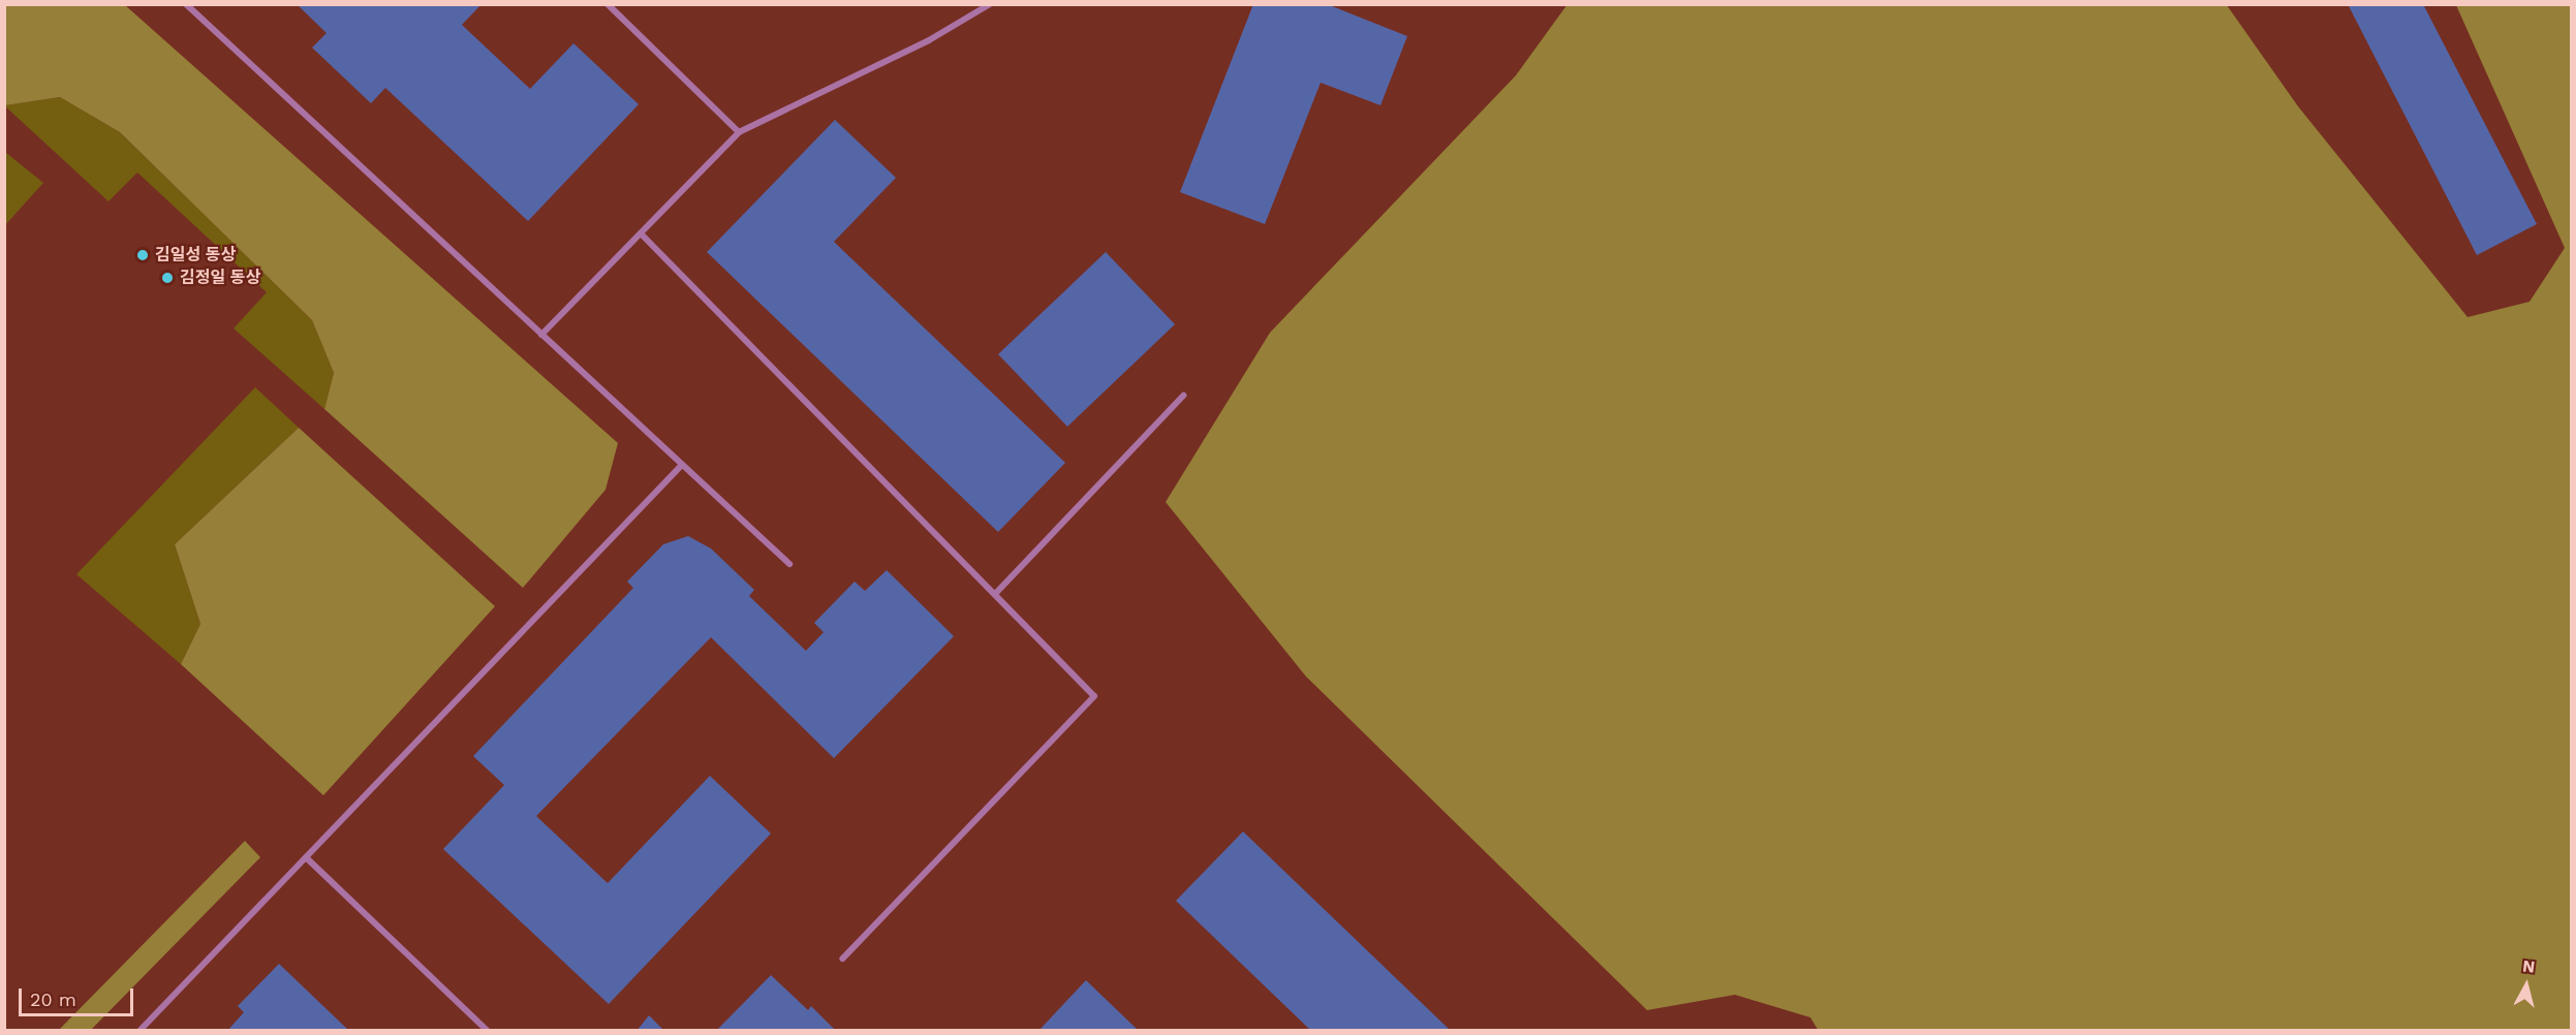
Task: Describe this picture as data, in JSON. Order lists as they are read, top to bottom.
{
  "places": ["김일성 동상", "김정일 동상"],
  "scale_bar": "20 m",
  "north": "top"
}
